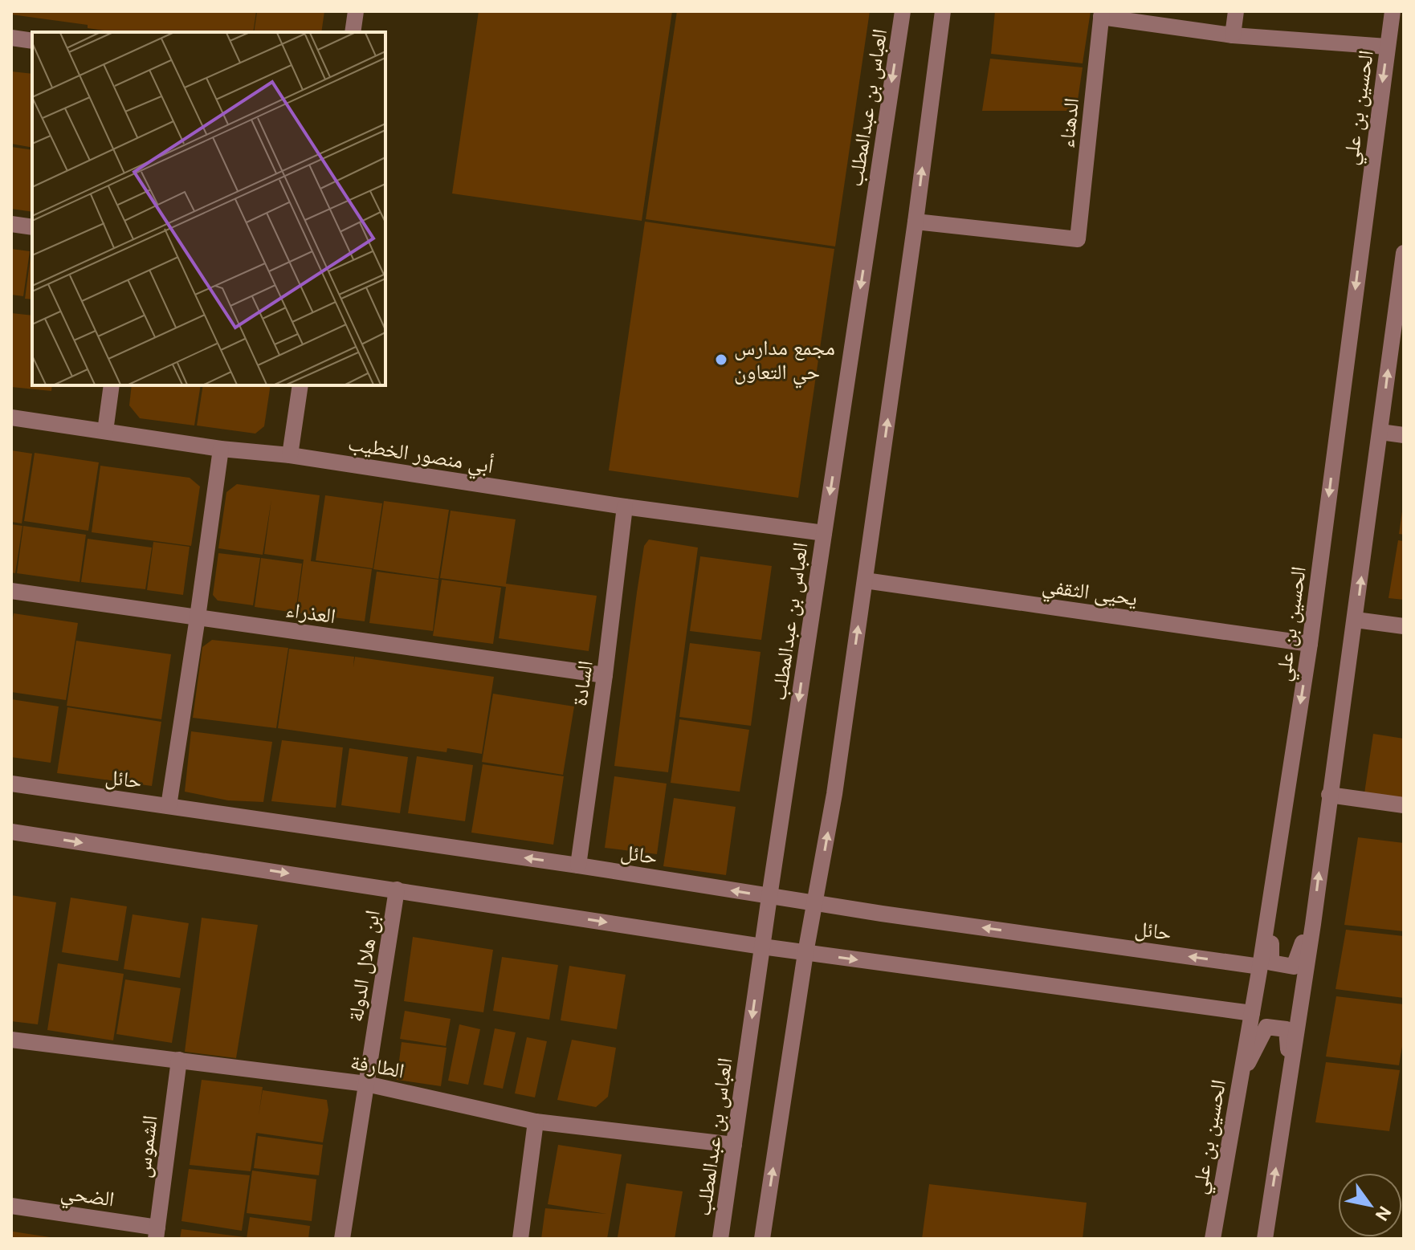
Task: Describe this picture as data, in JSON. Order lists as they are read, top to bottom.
{
  "streets": {
    "street": [
      "العباس بن عبدالمطلب",
      "الحسين بن علي",
      "الدهناء",
      "أبي منصور الخطيب",
      "يحيى الثقفي",
      "العذراء",
      "السادة",
      "حائل",
      "ابن هلال الدولة",
      "الطارفة",
      "الشموس",
      "الضحي"
    ]
  },
  "crossings": [
    ["العباس بن عبدالمطلب", "أبي منصور الخطيب"],
    ["العباس بن عبدالمطلب", "حائل"],
    ["العباس بن عبدالمطلب", "الطارفة"],
    ["الحسين بن علي", "يحيى الثقفي"],
    ["الحسين بن علي", "حائل"],
    ["أبي منصور الخطيب", "السادة"],
    ["العذراء", "السادة"],
    ["السادة", "حائل"],
    ["ابن هلال الدولة", "الطارفة"],
    ["الطارفة", "الشموس"],
    ["الشموس", "الضحي"]
  ],
  "places": ["مجمع مدارس حي التعاون"],
  "north": "bottom right"
}
